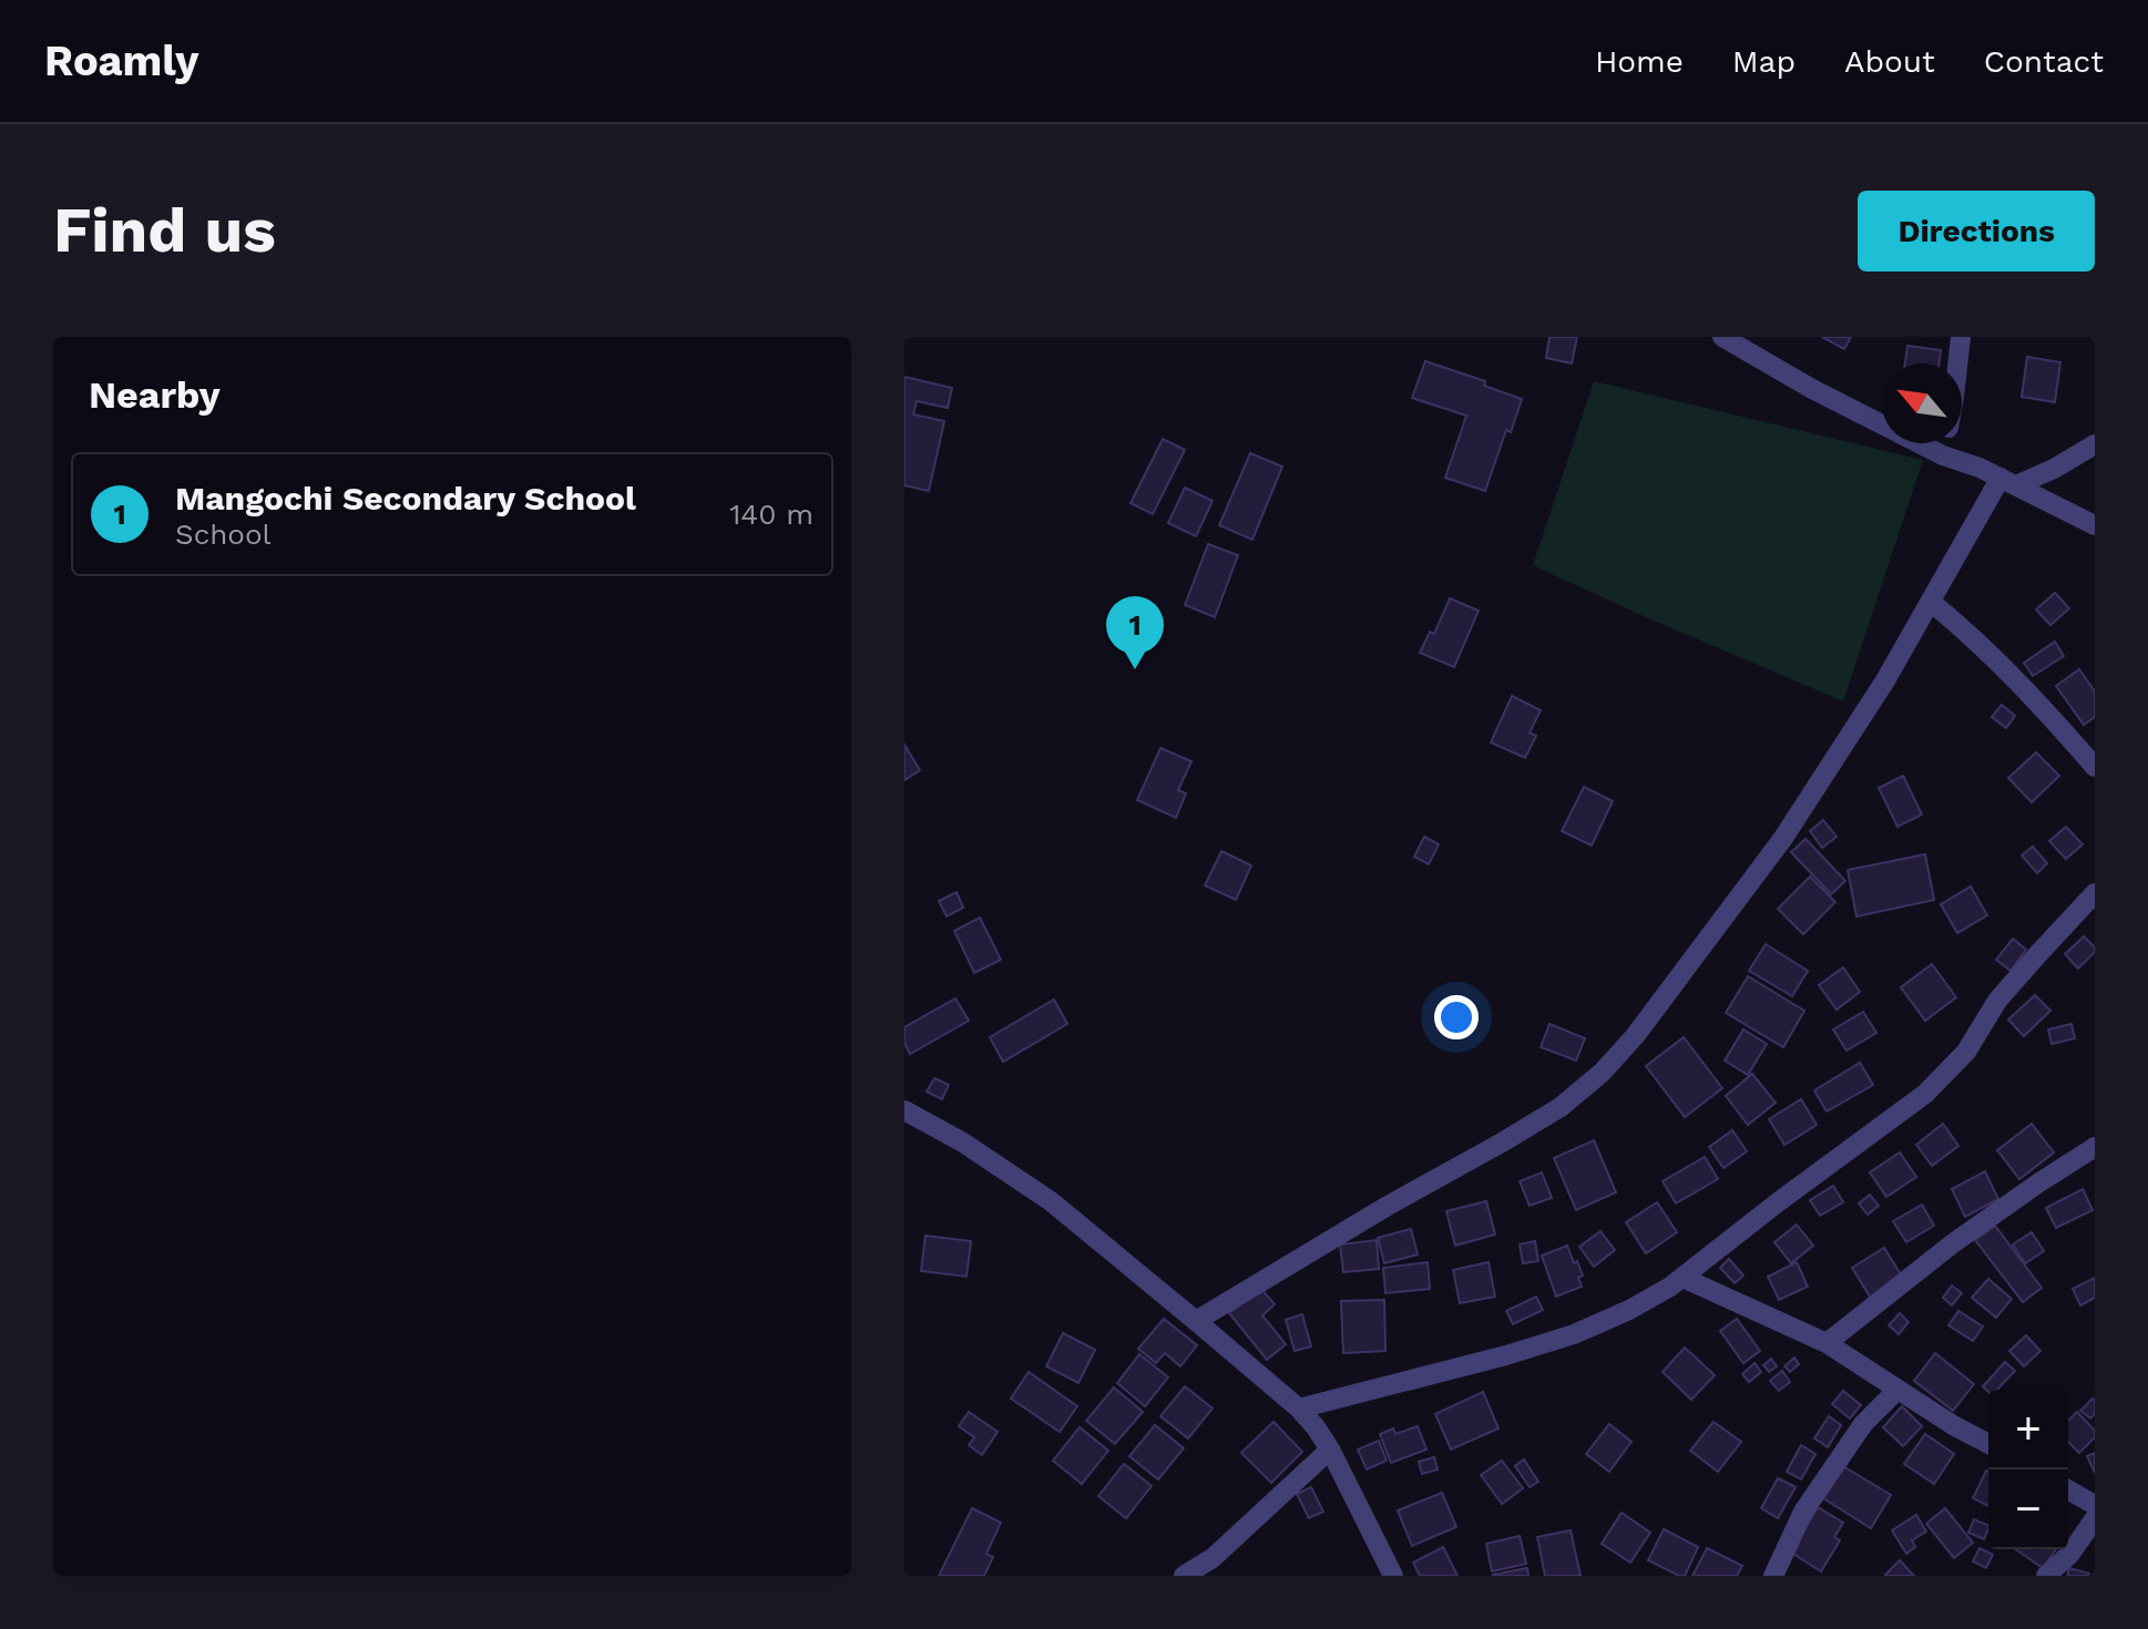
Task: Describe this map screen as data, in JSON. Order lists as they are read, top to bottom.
{
  "north": "top left",
  "page": {
    "header": "Roamly",
    "nav": [
      "Home",
      "Map",
      "About",
      "Contact"
    ],
    "buttons": "Directions",
    "title": "Find us",
    "heading": "Nearby",
    "list": [
      {
        "mark": "1",
        "name": "Mangochi Secondary School",
        "note": "School",
        "value": "140 m"
      }
    ],
    "pins": "1",
    "map_buttons": ["+", "−"]
  }
}
